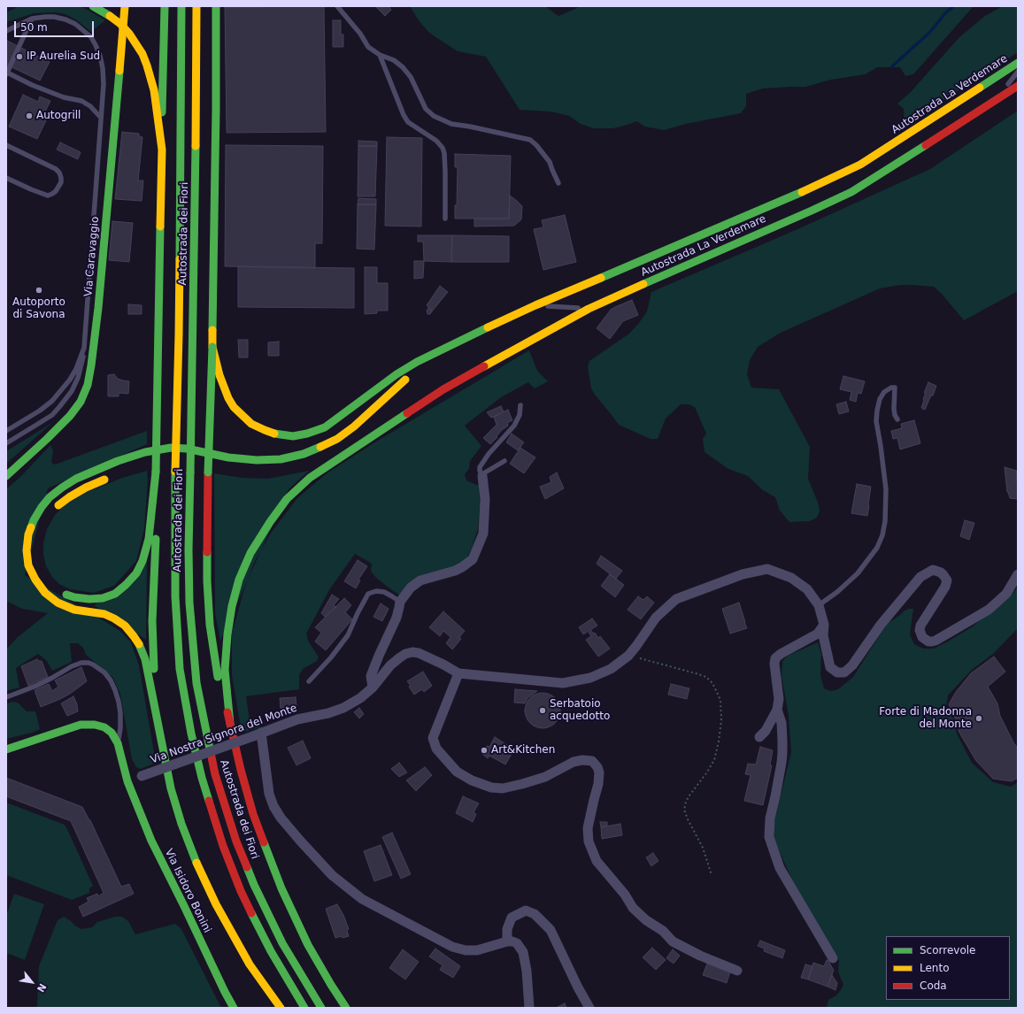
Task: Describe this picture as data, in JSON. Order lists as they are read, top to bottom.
{
  "streets": {
    "main road": [
      "Autostrada La Verdemare",
      "Autostrada dei Fiori",
      "Via Caravaggio",
      "Via Isidoro Bonini"
    ],
    "street": ["Via Nostra Signora del Monte"]
  },
  "crossings": [
    ["Via Nostra Signora del Monte", "Via Isidoro Bonini"]
  ],
  "places": [
    "IP Aurelia Sud",
    "Autogrill",
    "Autoporto di Savona",
    "Serbatoio acquedotto",
    "Forte di Madonna del Monte",
    "Art&Kitchen"
  ],
  "legend": ["Scorrevole", "Lento", "Coda"],
  "scale_bar": "50 m",
  "north": "bottom right"
}
